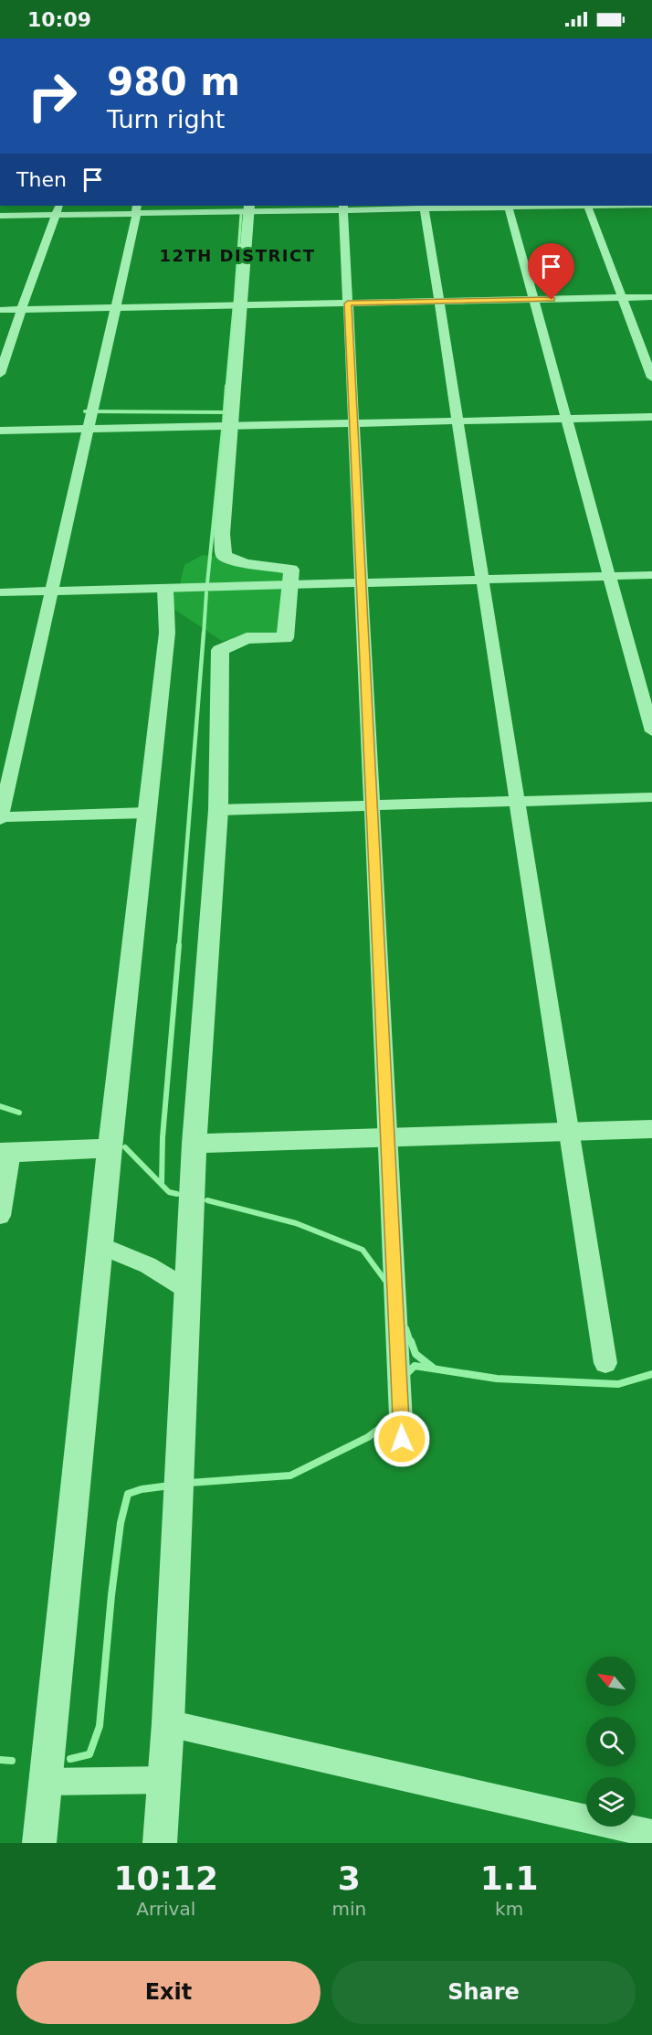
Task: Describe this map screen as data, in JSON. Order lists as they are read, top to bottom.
{
  "districts": ["12TH DISTRICT"],
  "north": "top left",
  "page": {
    "status": "10:09",
    "turn": ["980 m", "Turn right"],
    "then": "Then",
    "eta": [
      "10:12",
      "Arrival",
      "3",
      "min",
      "1.1",
      "km"
    ],
    "buttons": ["Exit", "Share"]
  }
}
